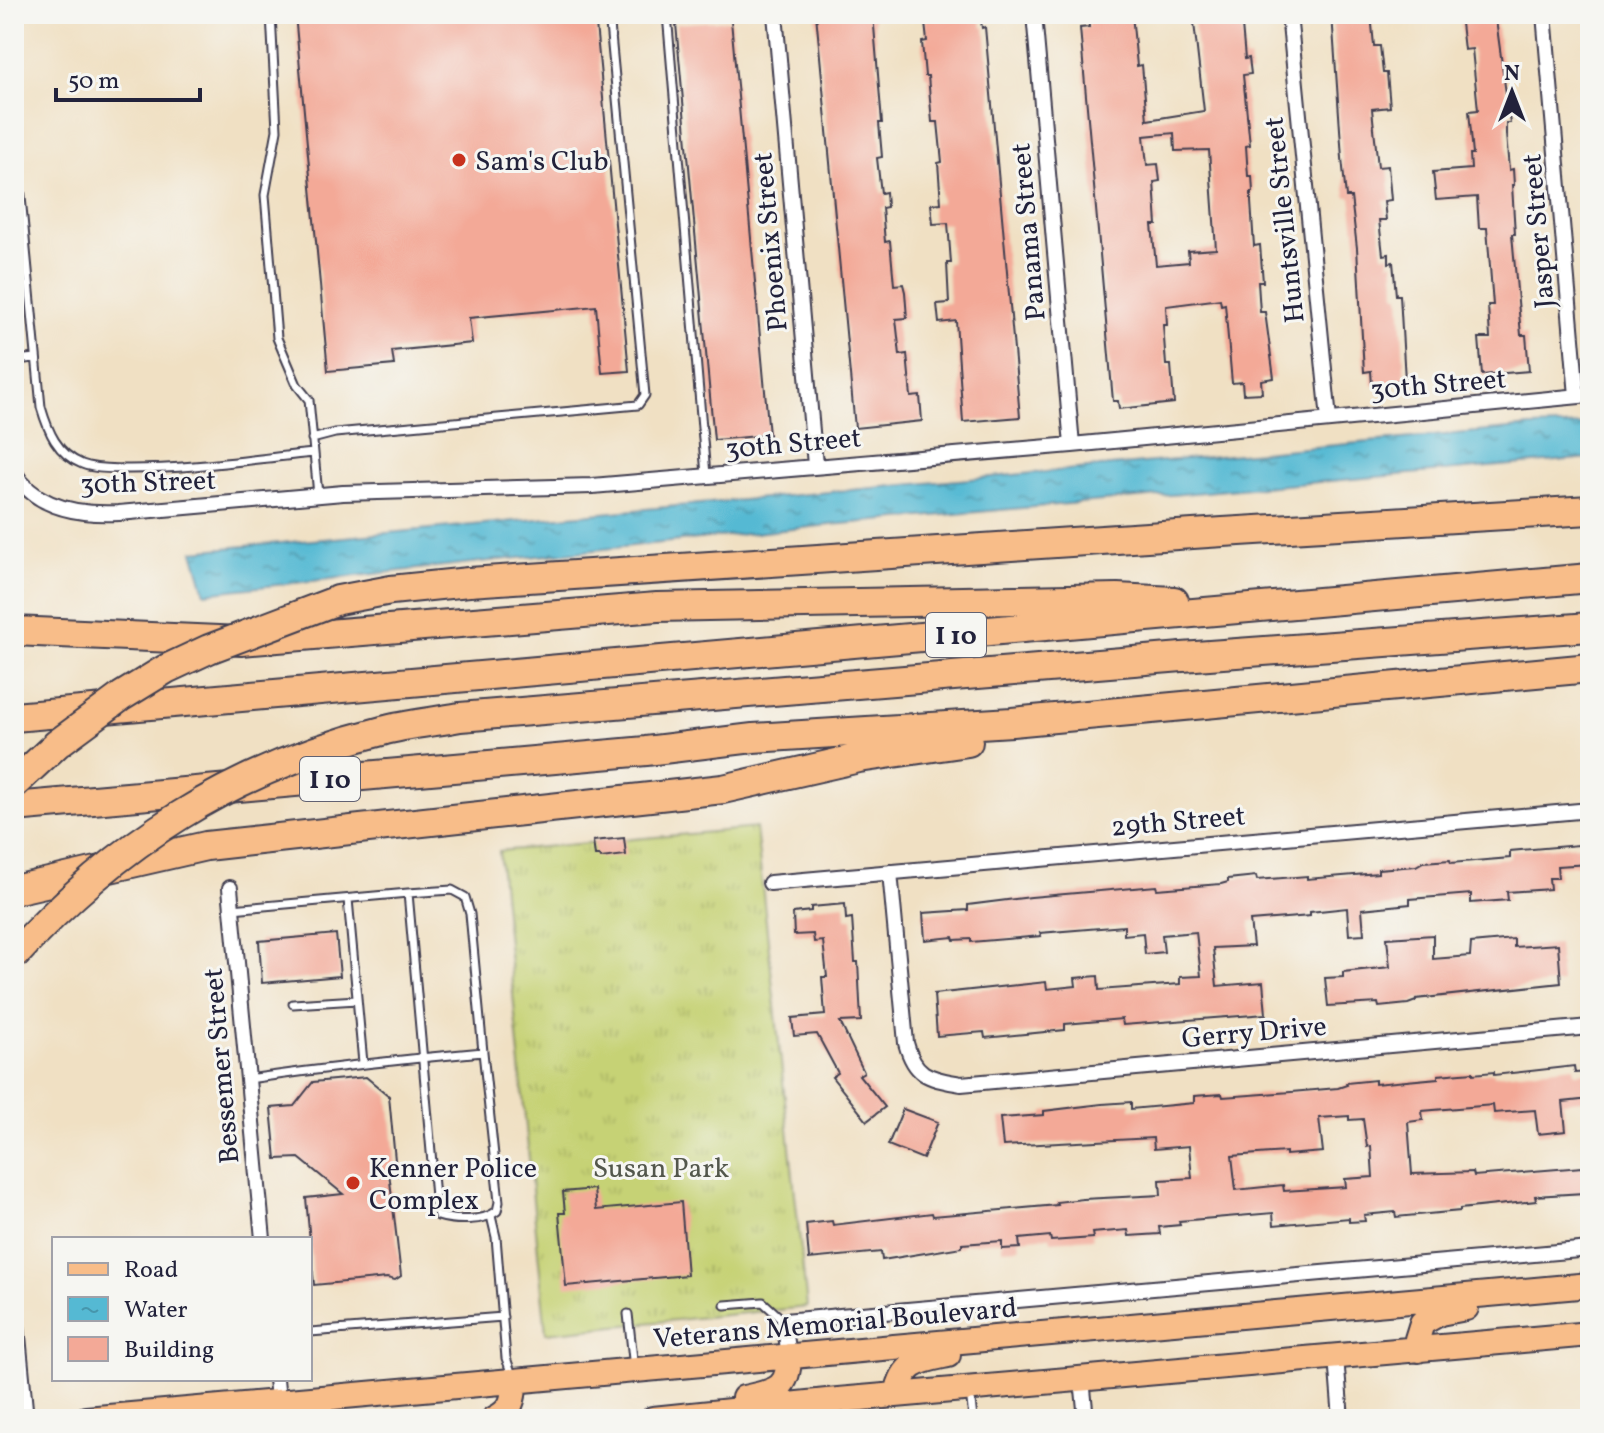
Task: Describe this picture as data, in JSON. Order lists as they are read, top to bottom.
{
  "streets": {
    "highway": ["I 10"],
    "main road": ["Veterans Memorial Boulevard"],
    "street": [
      "Huntsville Street",
      "Jasper Street",
      "Panama Street",
      "Phoenix Street",
      "30th Street",
      "29th Street",
      "Gerry Drive",
      "Bessemer Street"
    ]
  },
  "crossings": [
    ["Huntsville Street", "30th Street"],
    ["Jasper Street", "30th Street"],
    ["Panama Street", "30th Street"],
    ["Phoenix Street", "30th Street"],
    ["29th Street", "Gerry Drive"]
  ],
  "parks": ["Susan Park"],
  "places": ["Sam's Club", "Kenner Police Complex"],
  "legend": ["Road", "Water", "Building"],
  "scale_bar": "50 m",
  "north": "top"
}
